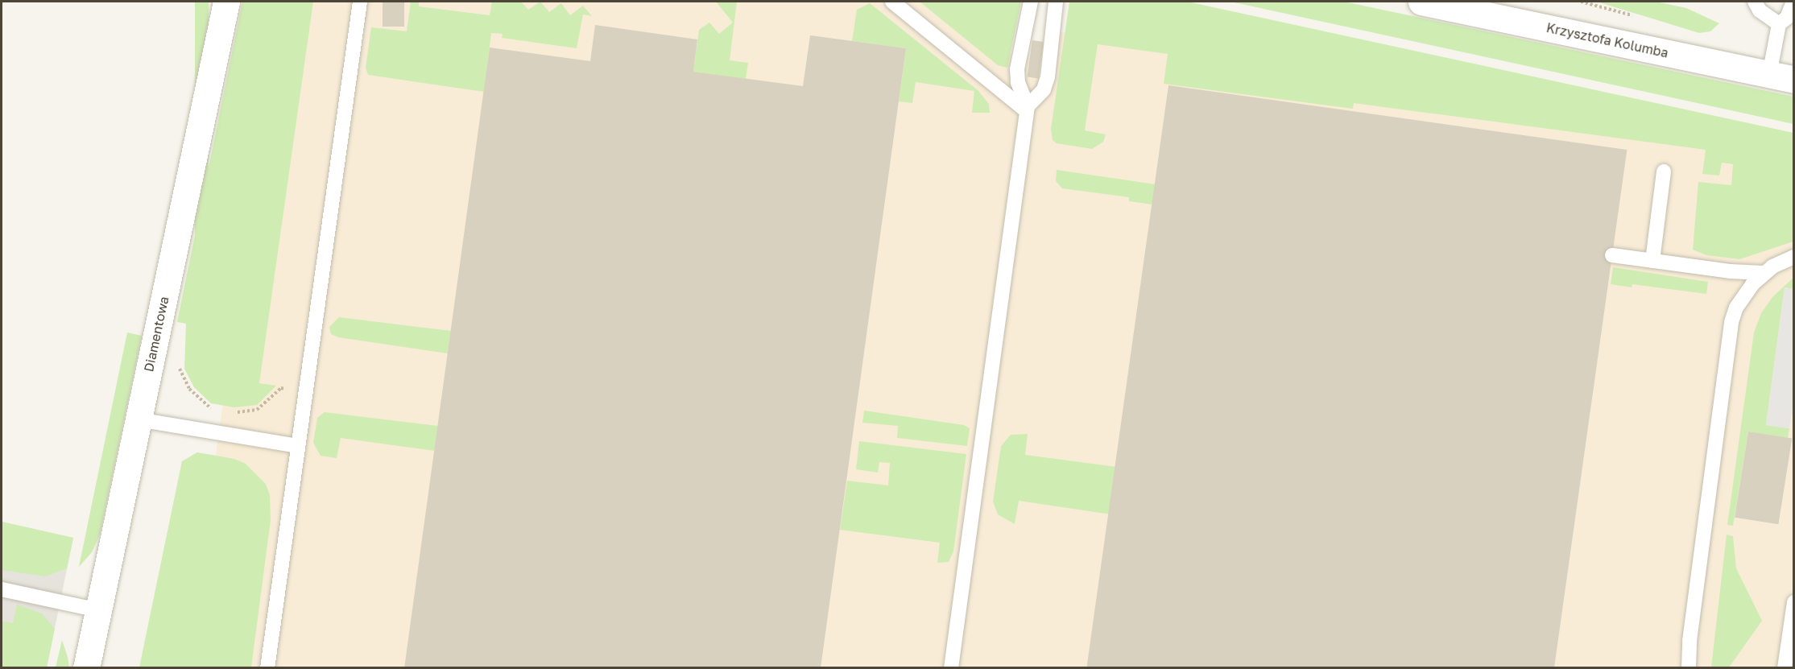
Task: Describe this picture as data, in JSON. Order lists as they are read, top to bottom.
{
  "streets": {
    "street": ["Krzysztofa Kolumba", "Diamentowa"]
  }
}
